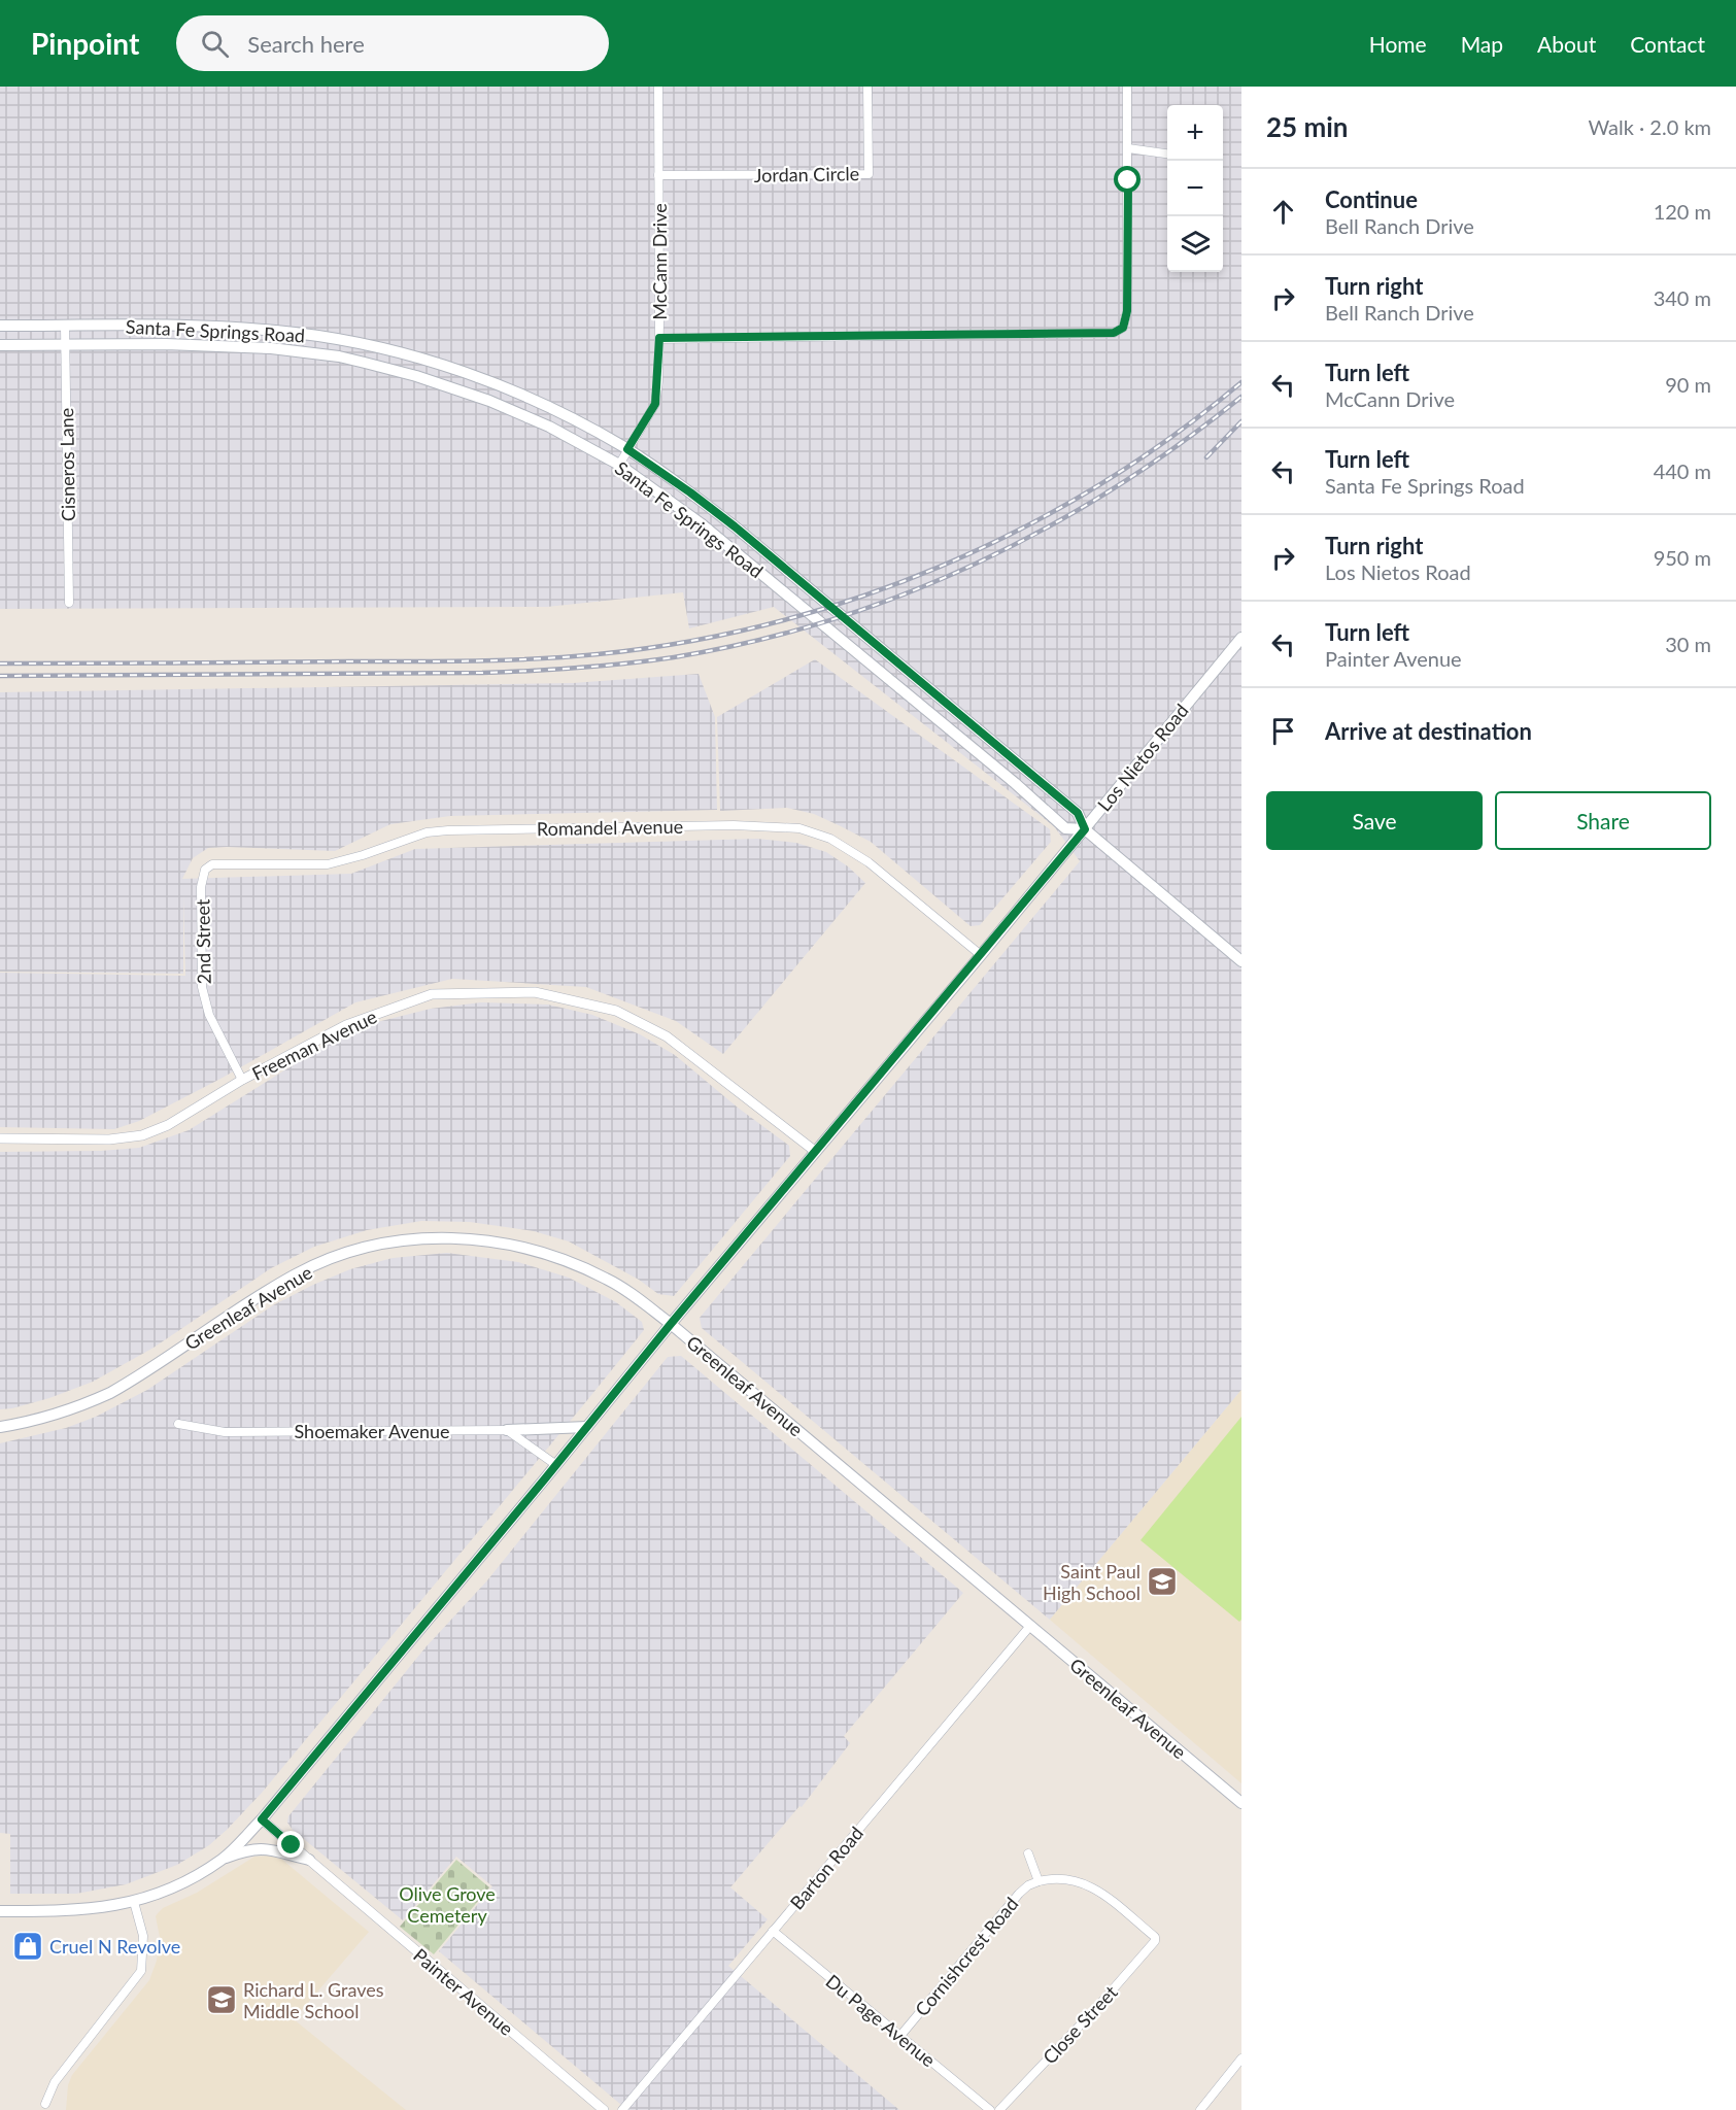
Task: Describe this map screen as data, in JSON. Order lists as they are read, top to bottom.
{
  "streets": {
    "main road": ["Santa Fe Springs Road", "Los Nietos Road", "Greenleaf Avenue"],
    "street": [
      "Jordan Circle",
      "McCann Drive",
      "Cisneros Lane",
      "Romandel Avenue",
      "2nd Street",
      "Freeman Avenue",
      "Shoemaker Avenue",
      "Barton Road",
      "Cornishcrest Road",
      "Painter Avenue",
      "Du Page Avenue",
      "Close Street"
    ]
  },
  "crossings": [
    ["Jordan Circle", "McCann Drive"],
    ["McCann Drive", "Santa Fe Springs Road"],
    ["Santa Fe Springs Road", "Cisneros Lane"],
    ["Santa Fe Springs Road", "Los Nietos Road"],
    ["Los Nietos Road", "Romandel Avenue"],
    ["Los Nietos Road", "Freeman Avenue"],
    ["Los Nietos Road", "Greenleaf Avenue"],
    ["Los Nietos Road", "Painter Avenue"],
    ["Romandel Avenue", "2nd Street"],
    ["2nd Street", "Freeman Avenue"],
    ["Greenleaf Avenue", "Barton Road"],
    ["Barton Road", "Du Page Avenue"],
    ["Cornishcrest Road", "Du Page Avenue"],
    ["Cornishcrest Road", "Close Street"]
  ],
  "parks": ["Olive Grove Cemetery"],
  "places": {
    "school or university": ["Saint Paul High School", "Richard L. Graves Middle School"],
    "shop": ["Cruel N Revolve"]
  },
  "page": {
    "header": "Pinpoint",
    "search": "Search here",
    "nav": [
      "Home",
      "Map",
      "About",
      "Contact"
    ],
    "heading": ["25 min", "Walk · 2.0 km"],
    "map_buttons": ["+", "−"],
    "list": [
      ["Continue", "Bell Ranch Drive", "120 m"],
      ["Turn right", "Bell Ranch Drive", "340 m"],
      ["Turn left", "McCann Drive", "90 m"],
      ["Turn left", "Santa Fe Springs Road", "440 m"],
      ["Turn right", "Los Nietos Road", "950 m"],
      ["Turn left", "Painter Avenue", "30 m"],
      "Arrive at destination"
    ],
    "buttons": ["Save", "Share"]
  }
}
